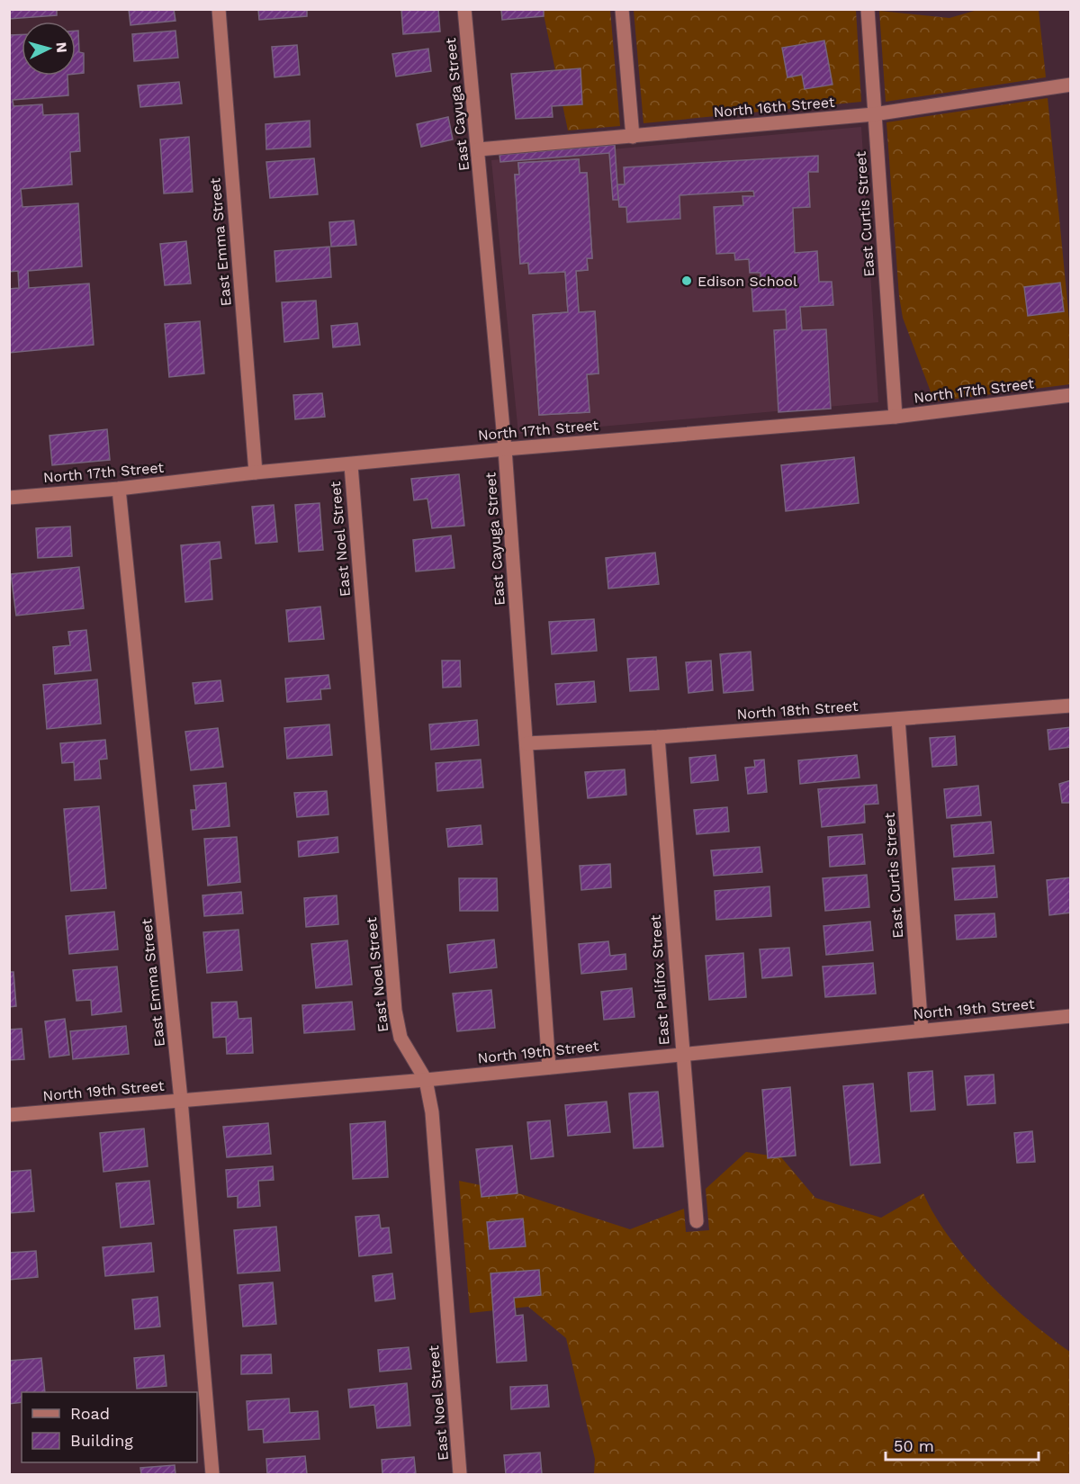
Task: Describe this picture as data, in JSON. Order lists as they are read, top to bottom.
{
  "streets": {
    "street": [
      "East Cayuga Street",
      "North 16th Street",
      "East Curtis Street",
      "East Emma Street",
      "North 17th Street",
      "East Noel Street",
      "North 18th Street",
      "East Palifox Street",
      "North 19th Street"
    ]
  },
  "crossings": [
    ["East Cayuga Street", "North 16th Street"],
    ["East Cayuga Street", "North 17th Street"],
    ["East Cayuga Street", "North 18th Street"],
    ["East Cayuga Street", "North 19th Street"],
    ["North 16th Street", "East Curtis Street"],
    ["East Curtis Street", "North 17th Street"],
    ["East Curtis Street", "North 18th Street"],
    ["East Curtis Street", "North 19th Street"],
    ["East Emma Street", "North 17th Street"],
    ["East Emma Street", "North 19th Street"],
    ["North 17th Street", "East Noel Street"],
    ["East Noel Street", "North 19th Street"],
    ["North 18th Street", "East Palifox Street"],
    ["East Palifox Street", "North 19th Street"]
  ],
  "places": ["Edison School"],
  "legend": ["Road", "Building"],
  "scale_bar": "50 m",
  "north": "right"
}
